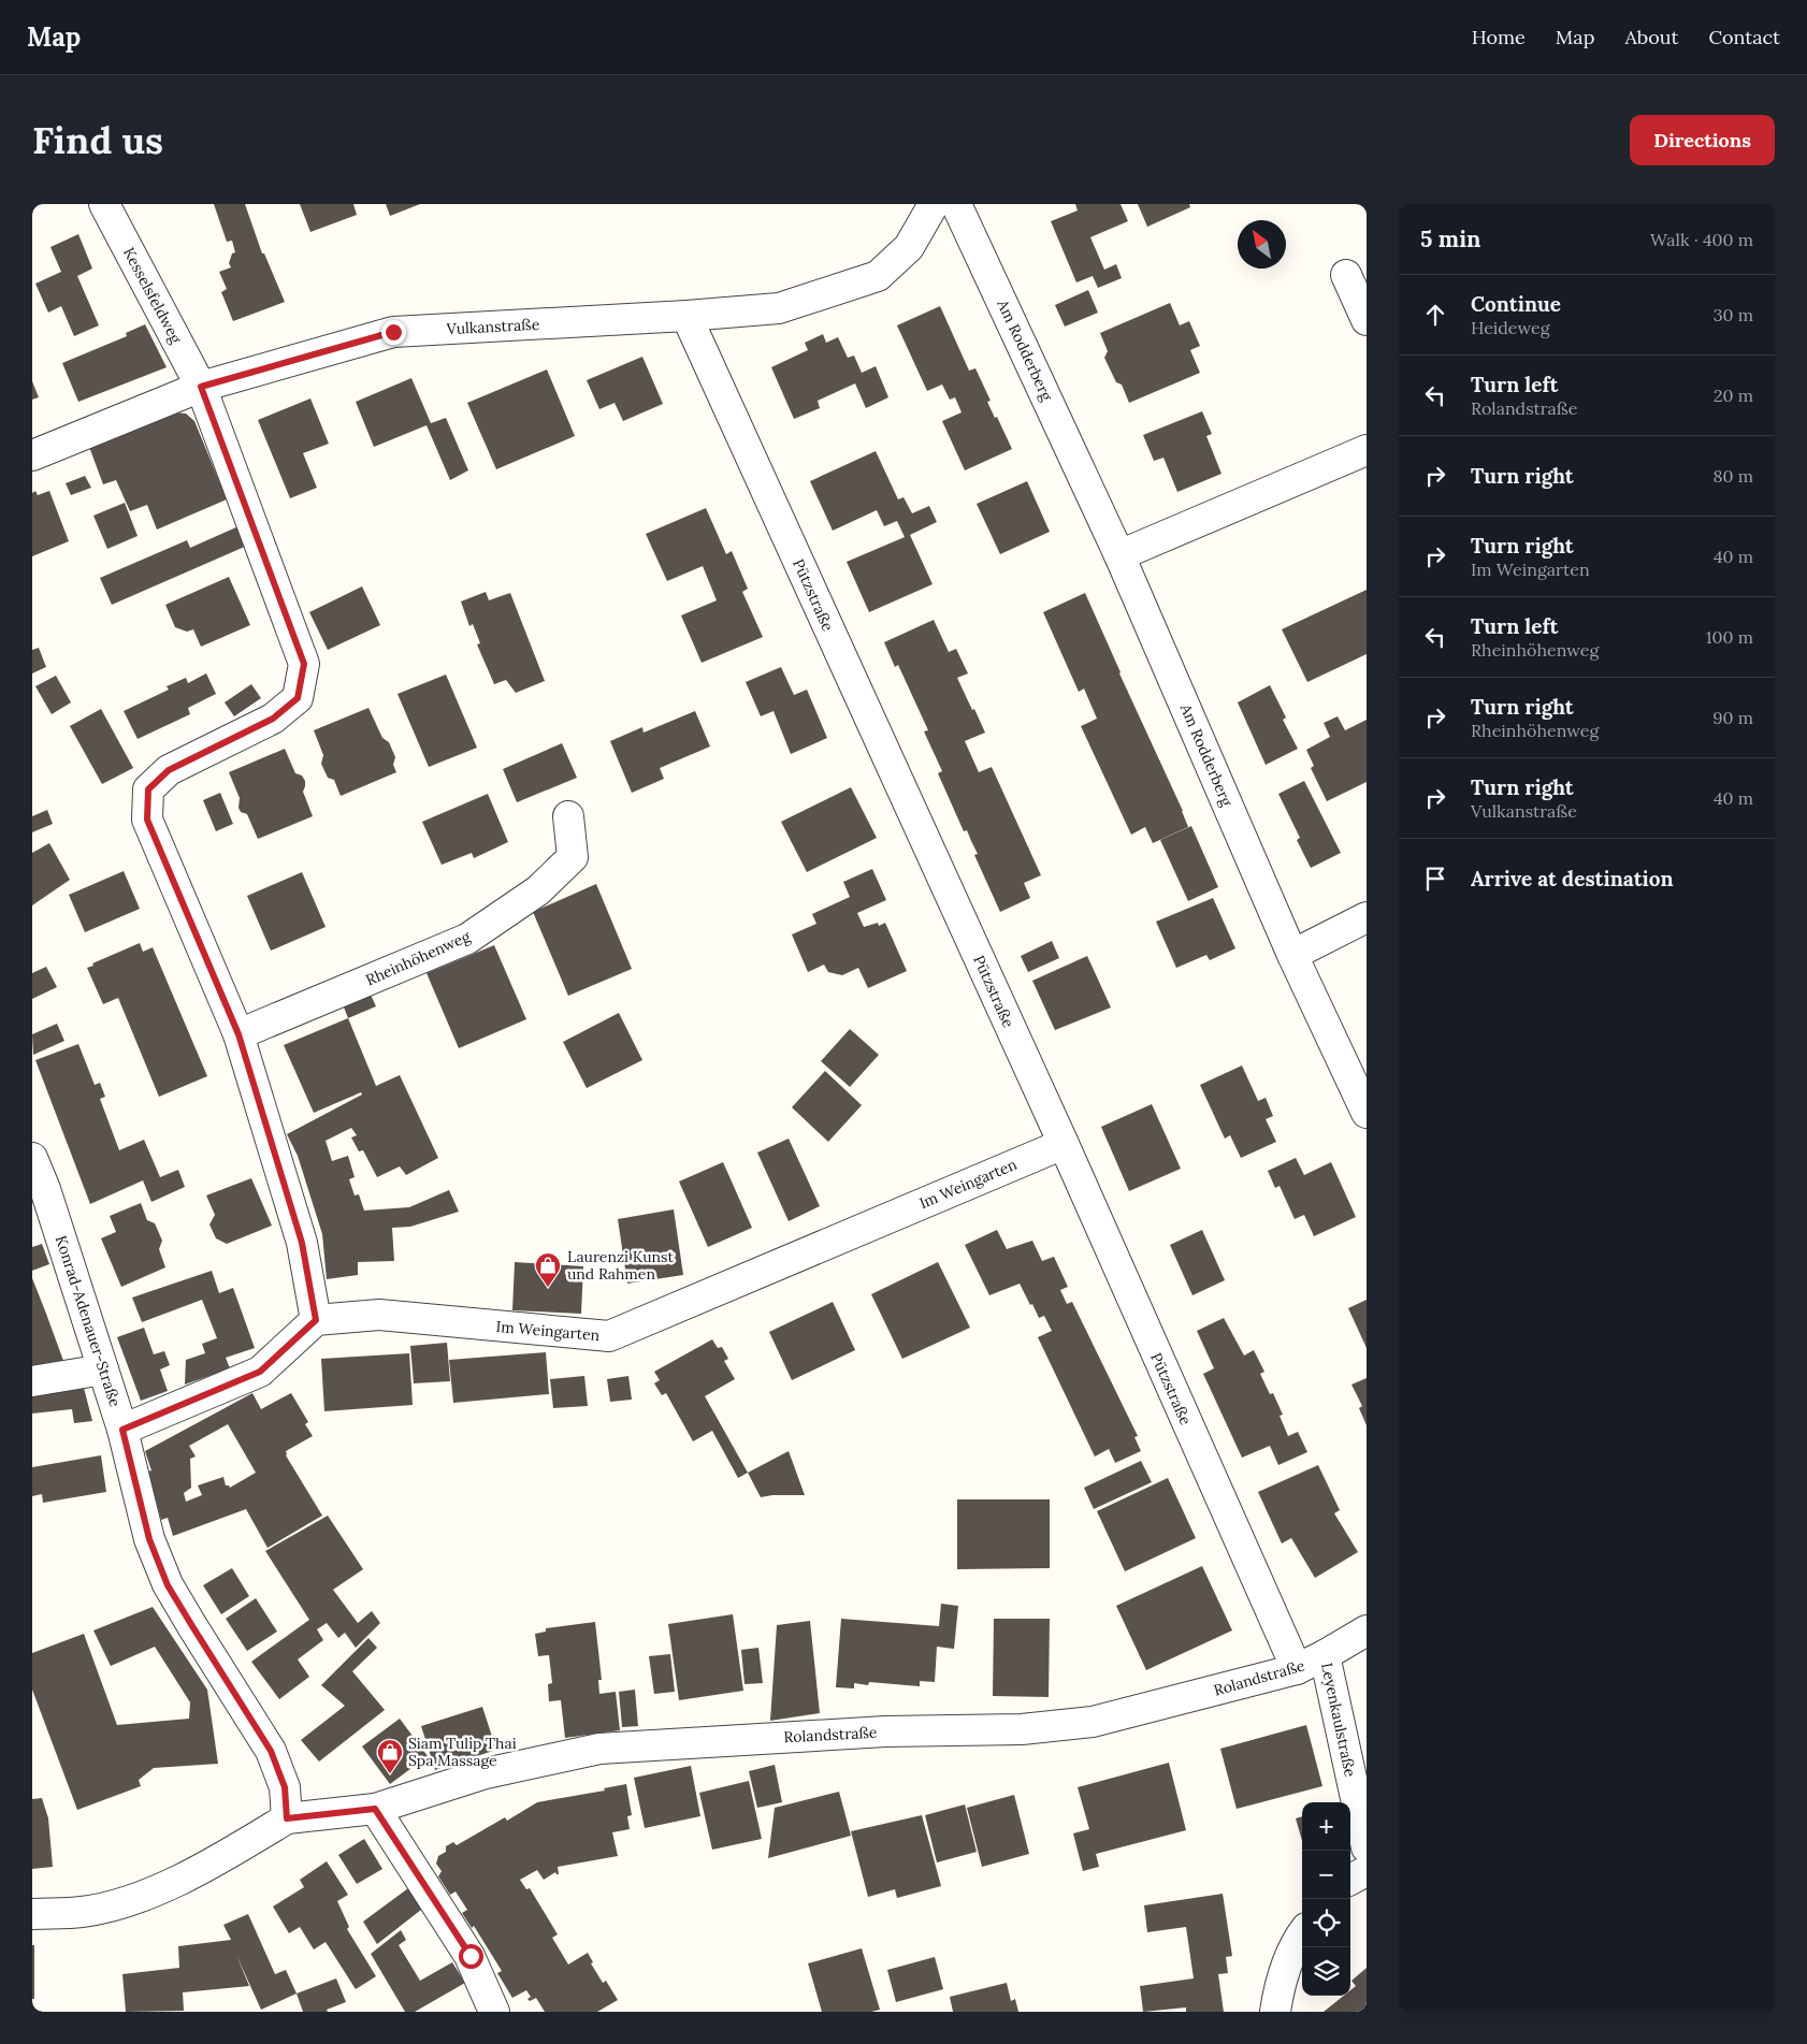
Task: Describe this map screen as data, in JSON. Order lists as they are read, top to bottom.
{
  "streets": {
    "street": [
      "Kesselsfeldweg",
      "Vulkanstraße",
      "Am Rodderberg",
      "Pützstraße",
      "Rheinhöhenweg",
      "Im Weingarten",
      "Konrad-Adenauer-Straße",
      "Rolandstraße",
      "Leyenkaulstraße"
    ]
  },
  "crossings": [
    ["Kesselsfeldweg", "Vulkanstraße"],
    ["Vulkanstraße", "Pützstraße"],
    ["Pützstraße", "Im Weingarten"],
    ["Pützstraße", "Rolandstraße"],
    ["Konrad-Adenauer-Straße", "Rolandstraße"],
    ["Rolandstraße", "Leyenkaulstraße"]
  ],
  "places": {
    "shop": ["Laurenzi Kunst und Rahmen", "Siam Tulip Thai Spa Massage"]
  },
  "north": "top left",
  "page": {
    "header": "Map",
    "nav": [
      "Home",
      "Map",
      "About",
      "Contact"
    ],
    "buttons": "Directions",
    "title": "Find us",
    "heading": ["5 min", "Walk · 400 m"],
    "list": [
      ["Continue", "Heideweg", "30 m"],
      ["Turn left", "Rolandstraße", "20 m"],
      ["Turn right", "80 m"],
      ["Turn right", "Im Weingarten", "40 m"],
      ["Turn left", "Rheinhöhenweg", "100 m"],
      ["Turn right", "Rheinhöhenweg", "90 m"],
      ["Turn right", "Vulkanstraße", "40 m"],
      "Arrive at destination"
    ],
    "map_buttons": ["+", "−"]
  }
}
